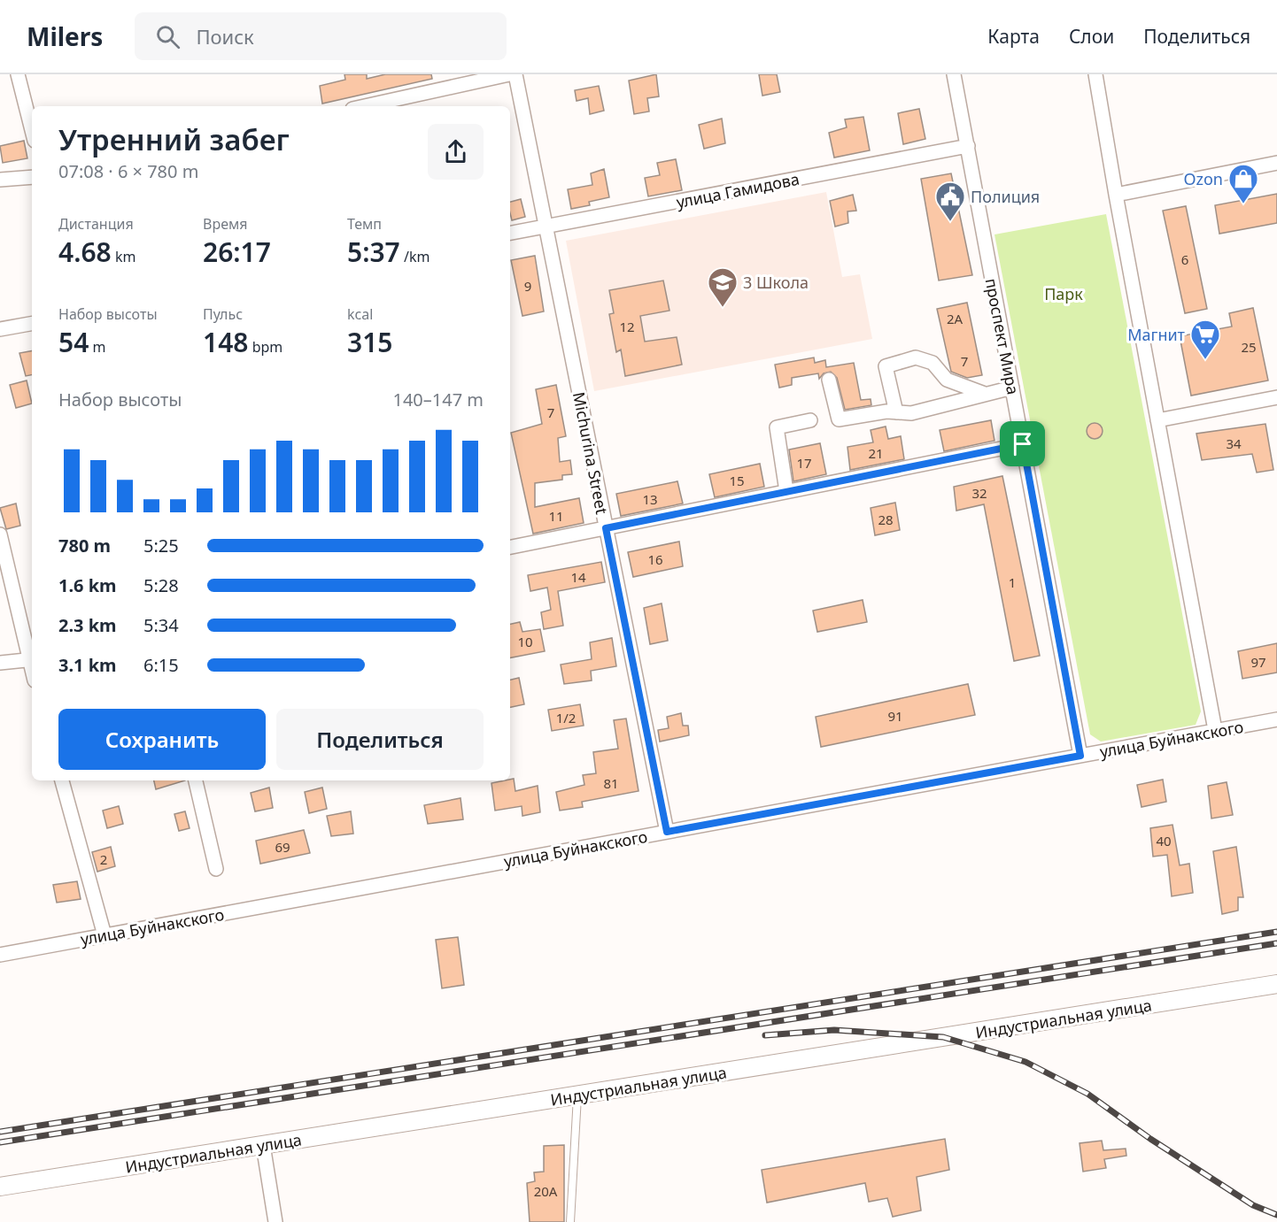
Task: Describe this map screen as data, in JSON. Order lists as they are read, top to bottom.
{
  "streets": {
    "street": [
      "улица Гамидова",
      "проспект Мира",
      "Michurina Street",
      "улица Буйнакского",
      "Индустриальная улица"
    ]
  },
  "crossings": [
    ["улица Гамидова", "проспект Мира"],
    ["улица Гамидова", "Michurina Street"],
    ["проспект Мира", "улица Буйнакского"],
    ["Michurina Street", "улица Буйнакского"]
  ],
  "parks": ["Парк"],
  "places": {
    "shop": ["Ozon"],
    "public building": ["Полиция"],
    "school or university": ["3 Школа"],
    "supermarket": ["Магнит"]
  },
  "house_numbers": [
    "6",
    "9",
    "2А",
    "12",
    "25",
    "7",
    "7",
    "34",
    "21",
    "17",
    "15",
    "32",
    "13",
    "11",
    "28",
    "16",
    "14",
    "1",
    "10",
    "97",
    "91",
    "1/2",
    "81",
    "40",
    "69",
    "2",
    "20А"
  ],
  "page": {
    "header": "Milers",
    "search": "Поиск",
    "nav": ["Карта", "Слои", "Поделиться"],
    "heading": ["Утренний забег", "07:08 · 6 × 780 m"],
    "stats": [
      ["Дистанция", "4.68 km"],
      ["Время", "26:17"],
      ["Темп", "5:37 /km"],
      ["Набор высоты", "54 m"],
      ["Пульс", "148 bpm"],
      ["kcal", "315"]
    ],
    "chart": ["Набор высоты", "140–147 m"],
    "list": [
      {
        "name": "780 m",
        "note": "5:25"
      },
      {
        "name": "1.6 km",
        "note": "5:28"
      },
      {
        "name": "2.3 km",
        "note": "5:34"
      },
      {
        "name": "3.1 km",
        "note": "6:15"
      }
    ],
    "buttons": ["Сохранить", "Поделиться"]
  }
}
